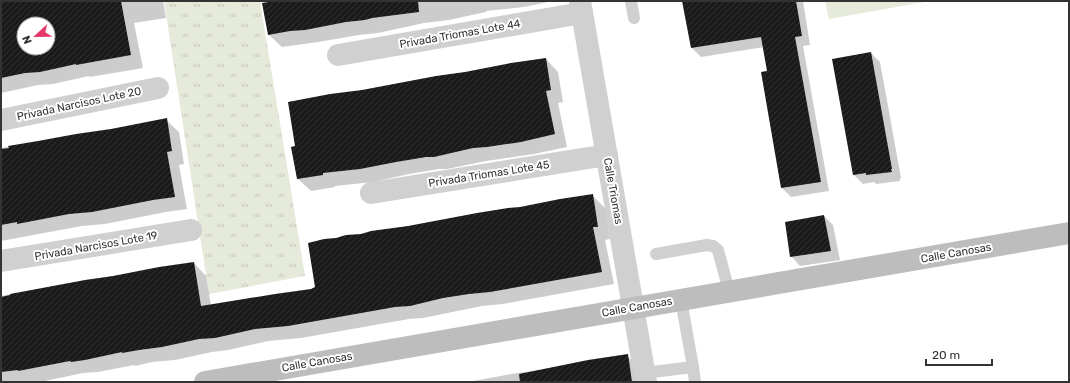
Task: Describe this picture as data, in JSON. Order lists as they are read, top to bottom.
{
  "streets": {
    "street": [
      "Privada Triomas Lote 44",
      "Privada Narcisos Lote 20",
      "Privada Triomas Lote 45",
      "Calle Triomas",
      "Privada Narcisos Lote 19",
      "Calle Canosas"
    ]
  },
  "crossings": [
    ["Privada Triomas Lote 44", "Calle Triomas"],
    ["Privada Triomas Lote 45", "Calle Triomas"],
    ["Calle Triomas", "Calle Canosas"]
  ],
  "scale_bar": "20 m",
  "north": "left"
}
